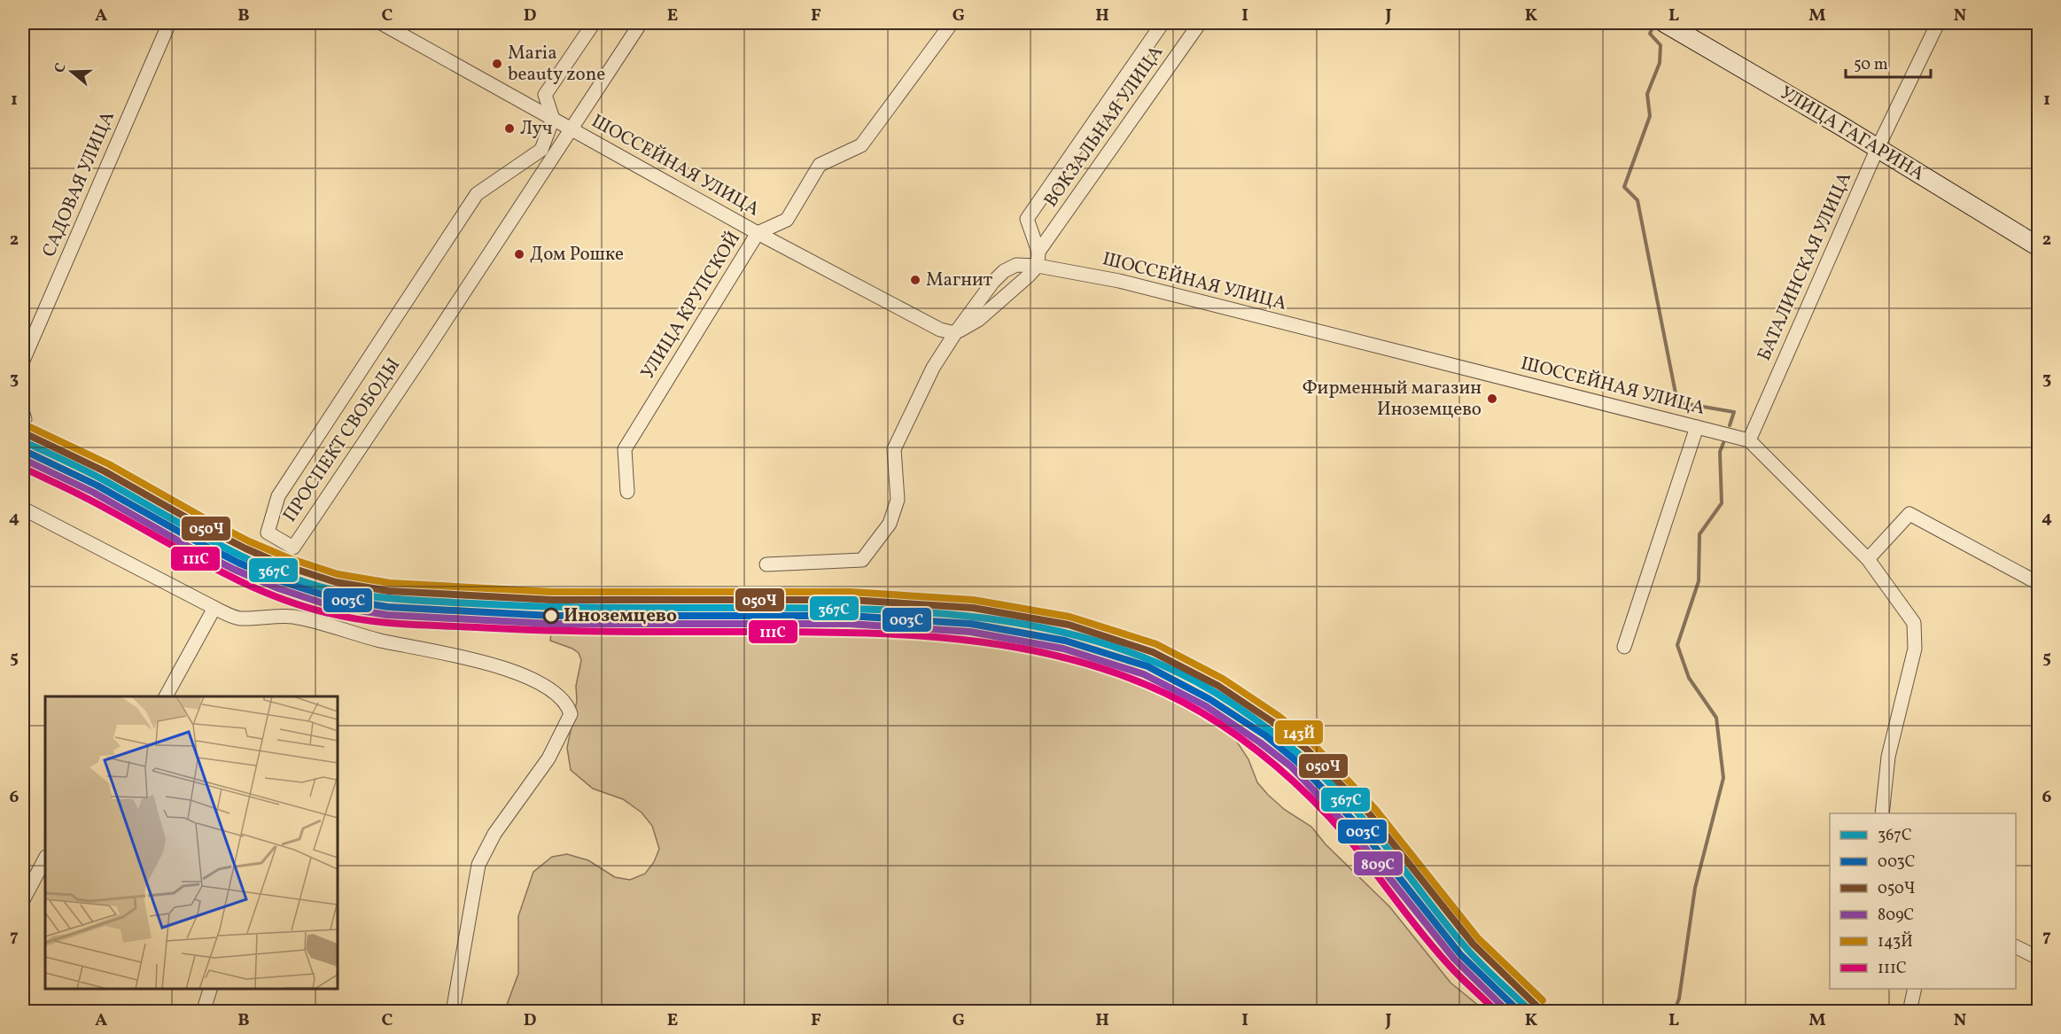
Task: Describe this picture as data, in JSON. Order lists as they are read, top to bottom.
{
  "streets": {
    "main road": ["УЛИЦА ГАГАРИНА"],
    "street": [
      "ВОКЗАЛЬНАЯ УЛИЦА",
      "ШОССЕЙНАЯ УЛИЦА",
      "САДОВАЯ УЛИЦА",
      "БАТАЛИНСКАЯ УЛИЦА",
      "УЛИЦА КРУПСКОЙ",
      "ПРОСПЕКТ СВОБОДЫ"
    ]
  },
  "crossings": [
    ["ВОКЗАЛЬНАЯ УЛИЦА", "ШОССЕЙНАЯ УЛИЦА"],
    ["УЛИЦА ГАГАРИНА", "БАТАЛИНСКАЯ УЛИЦА"],
    ["ШОССЕЙНАЯ УЛИЦА", "БАТАЛИНСКАЯ УЛИЦА"],
    ["ШОССЕЙНАЯ УЛИЦА", "УЛИЦА КРУПСКОЙ"],
    ["ШОССЕЙНАЯ УЛИЦА", "ПРОСПЕКТ СВОБОДЫ"]
  ],
  "places": [
    "Maria beauty zone",
    "Луч",
    "Дом Рошке",
    "Магнит",
    "Фирменный магазин Иноземцево",
    "Иноземцево"
  ],
  "lines": [
    "transit line 143Й",
    "transit line 050Ч",
    "transit line 367С",
    "transit line 003С",
    "transit line 809С",
    "transit line 111С"
  ],
  "legend": [
    "367С",
    "003С",
    "050Ч",
    "809С",
    "143Й",
    "111С"
  ],
  "scale_bar": "50 m",
  "north": "left",
  "grid": {
    "columns": [
      "A",
      "B",
      "C",
      "D",
      "E",
      "F",
      "G",
      "H",
      "I",
      "J",
      "K",
      "L",
      "M",
      "N"
    ],
    "rows": [
      "1",
      "2",
      "3",
      "4",
      "5",
      "6",
      "7"
    ]
  }
}
